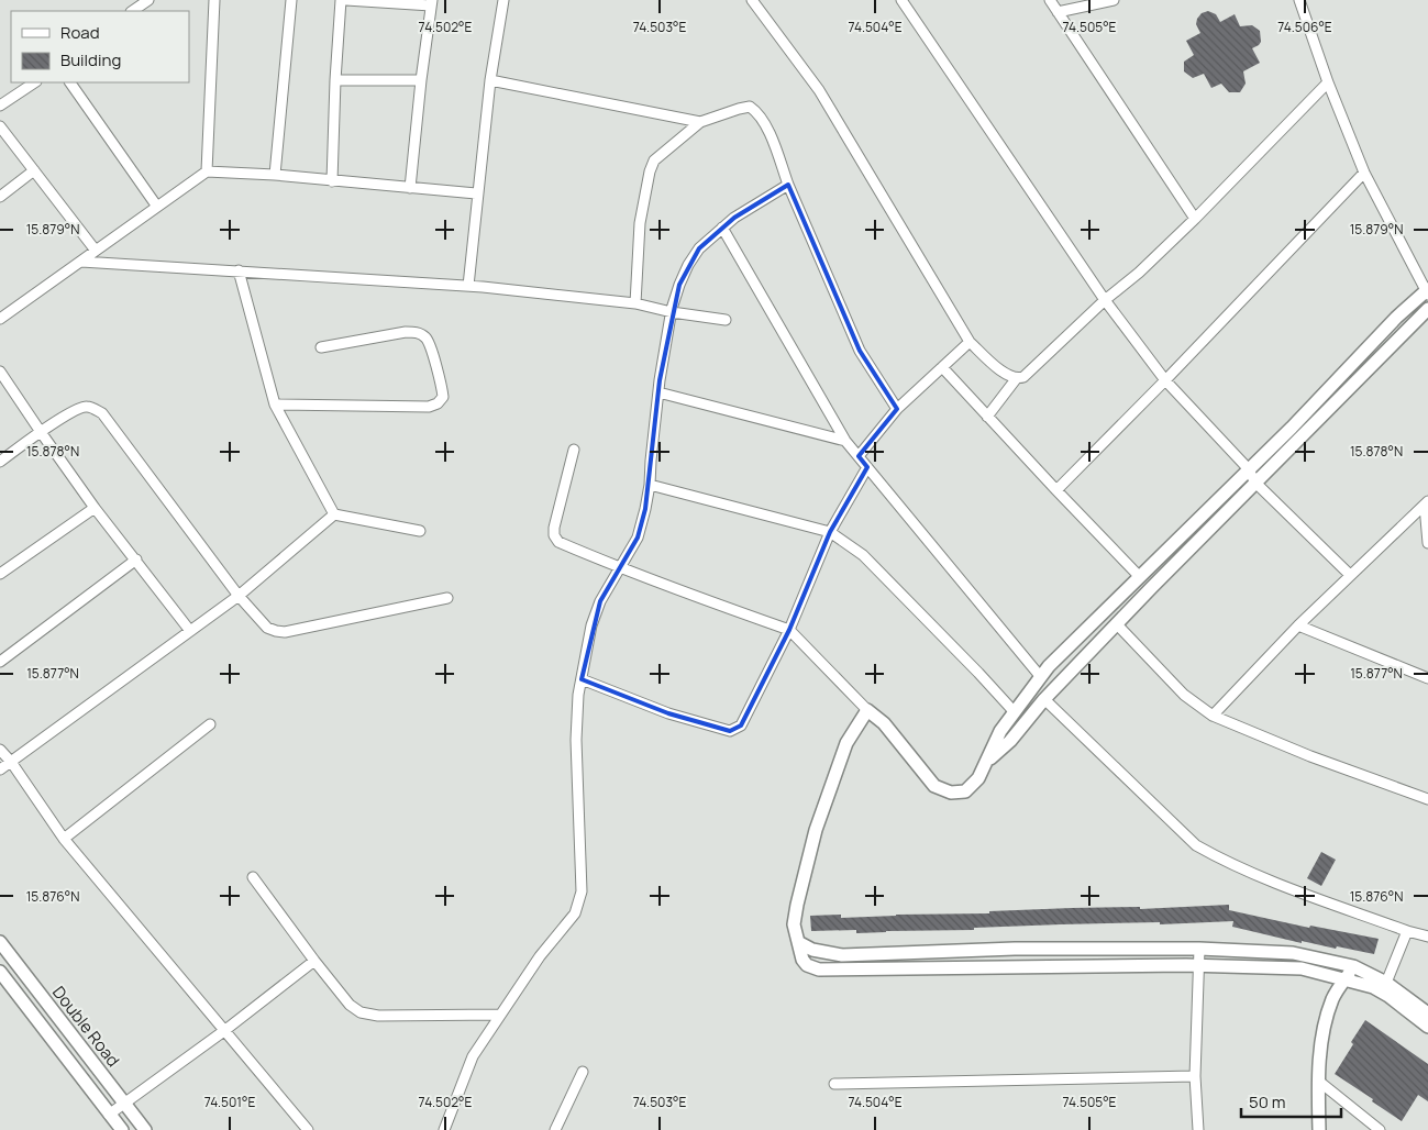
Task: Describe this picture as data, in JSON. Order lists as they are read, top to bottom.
{
  "streets": {
    "street": ["Double Road"]
  },
  "legend": ["Road", "Building"],
  "scale_bar": "50 m",
  "coordinates": [
    "74.502°E",
    "74.503°E",
    "74.504°E",
    "74.505°E",
    "74.506°E",
    "15.879°N",
    "15.878°N",
    "15.877°N",
    "15.876°N",
    "74.501°E"
  ]
}
